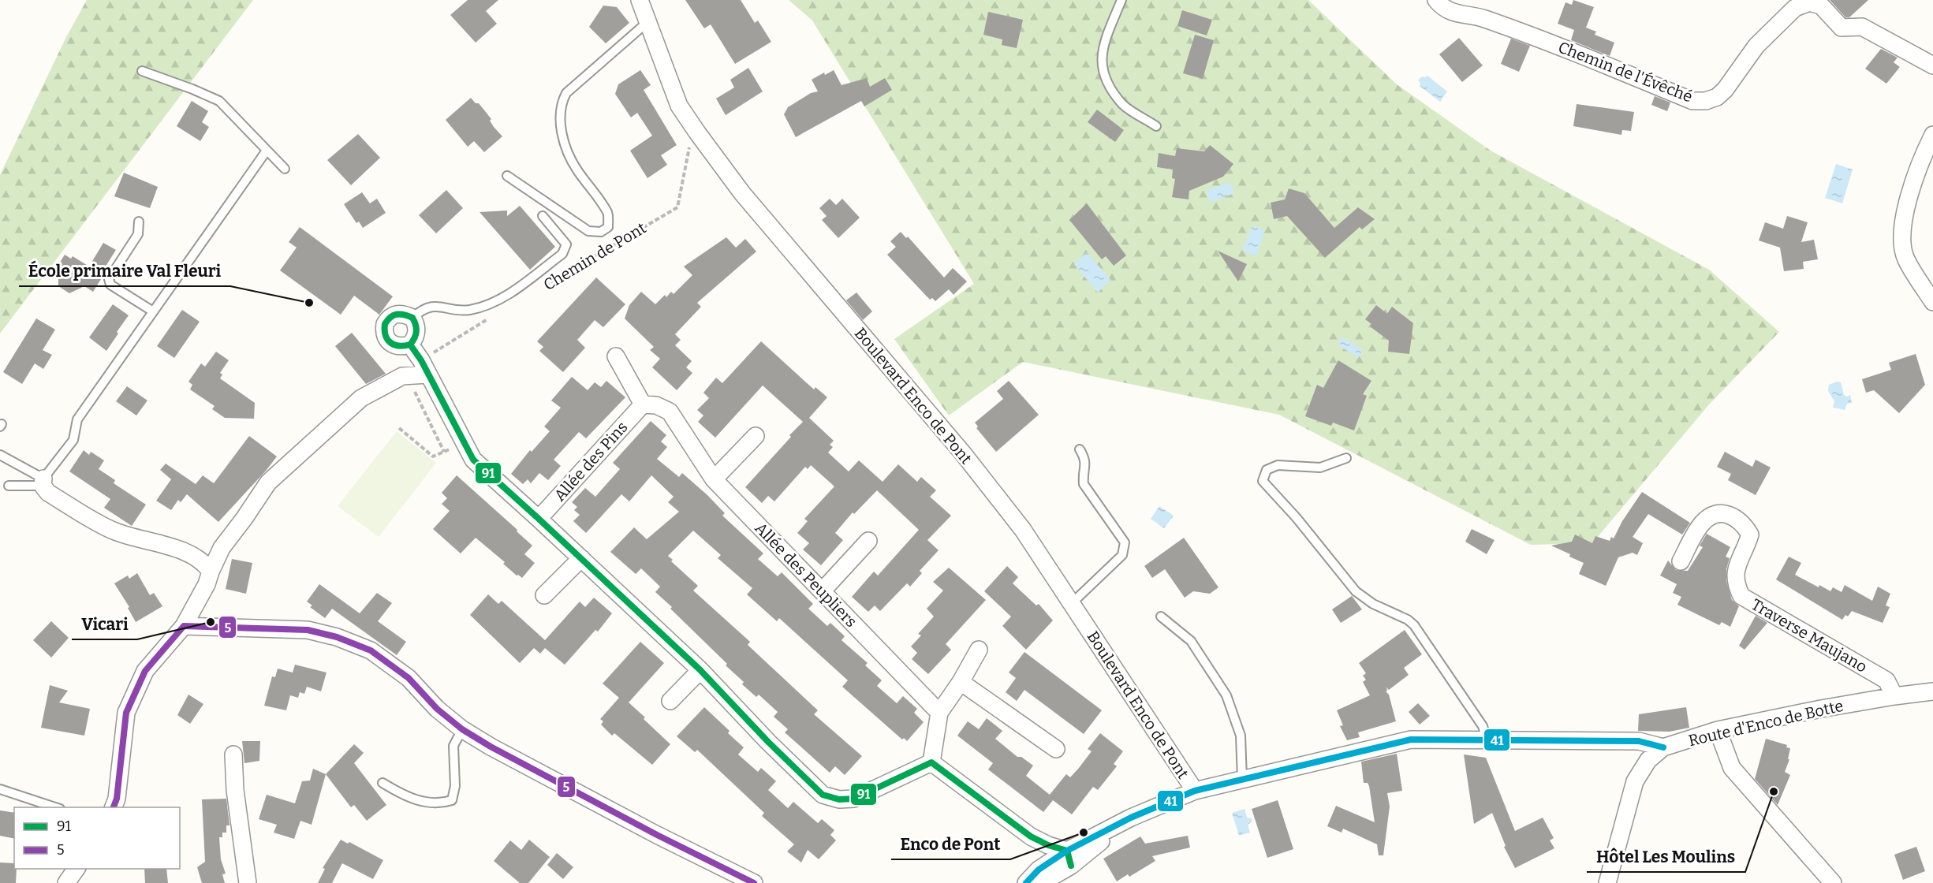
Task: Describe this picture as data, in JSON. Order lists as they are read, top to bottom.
{
  "streets": {
    "street": [
      "Chemin de l'Évêché",
      "Boulevard Enco de Pont",
      "Allée des Pins",
      "Allée des Peupliers",
      "Traverse Maujano",
      "Route d'Enco de Botte"
    ],
    "path": ["Chemin de Pont"]
  },
  "crossings": [
    ["Chemin de Pont", "Boulevard Enco de Pont"],
    ["Allée des Pins", "Allée des Peupliers"],
    ["Traverse Maujano", "Route d'Enco de Botte"]
  ],
  "places": [
    "École primaire Val Fleuri",
    "Vicari",
    "Hôtel Les Moulins",
    "Enco de Pont"
  ],
  "lines": ["transit line 91", "transit line 5", "transit line 41"],
  "legend": ["91", "5"]
}
